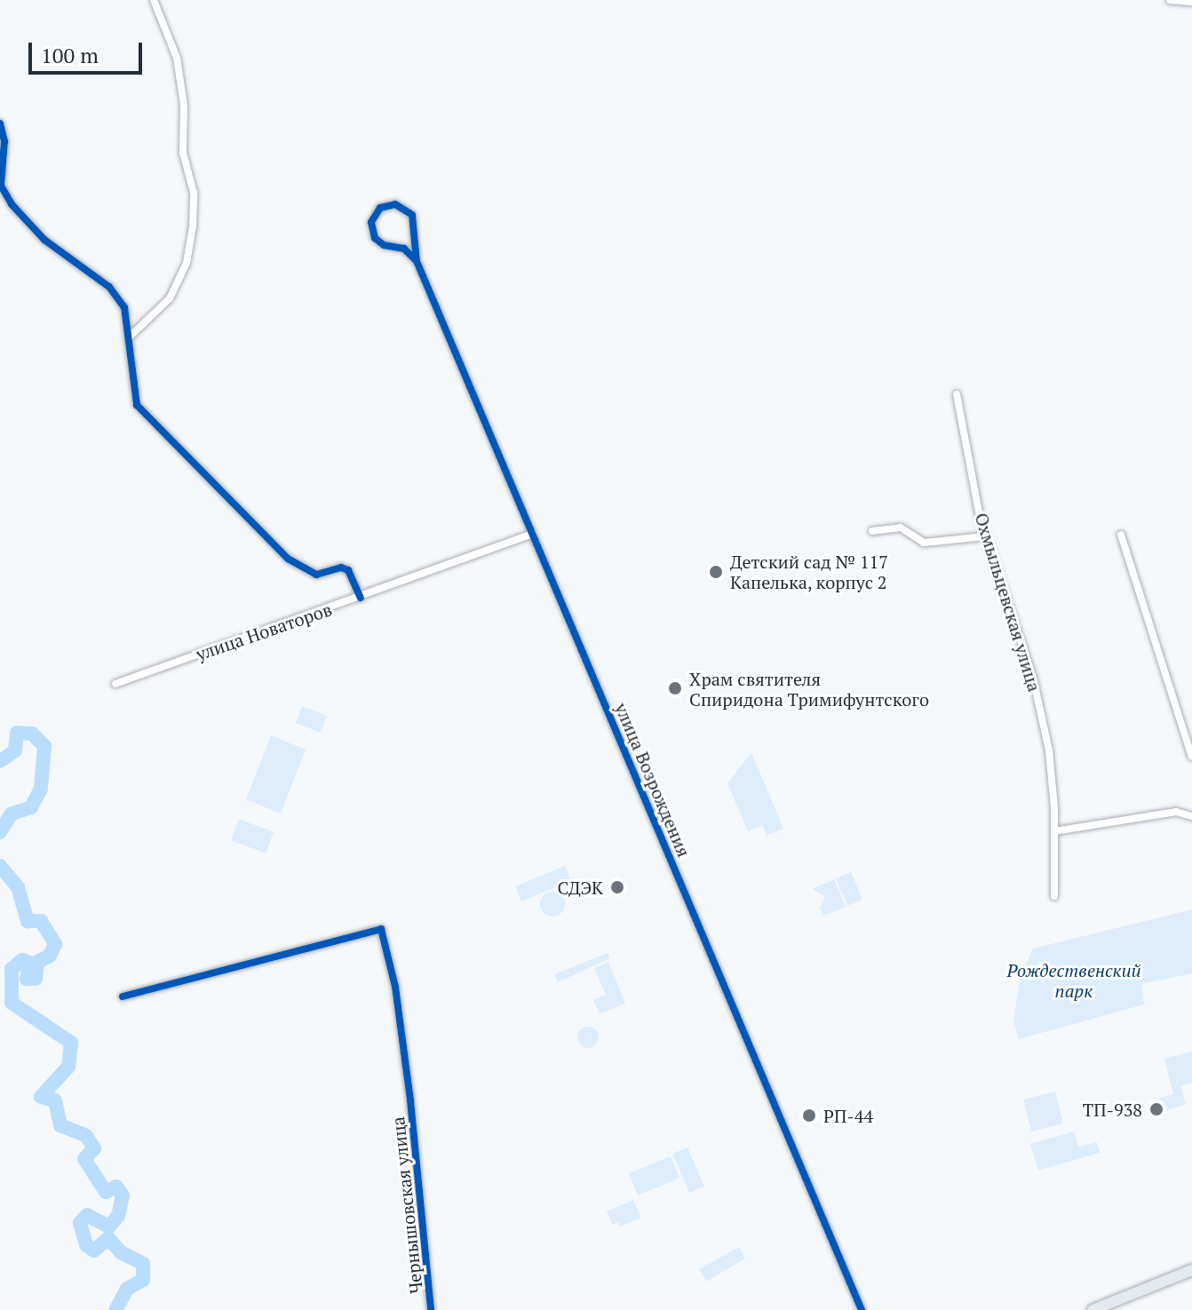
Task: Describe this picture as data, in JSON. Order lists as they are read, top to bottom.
{
  "streets": {
    "street": [
      "Охмыльцевская улица",
      "улица Новаторов",
      "улица Возрождения",
      "Чернышовская улица"
    ]
  },
  "crossings": [
    ["улица Новаторов", "улица Возрождения"]
  ],
  "parks": ["Рождественский парк"],
  "places": [
    "Детский сад № 117 Капелька, корпус 2",
    "Храм святителя Спиридона Тримифунтского",
    "СДЭК",
    "ТП-938",
    "РП-44"
  ],
  "scale_bar": "100 m"
}
